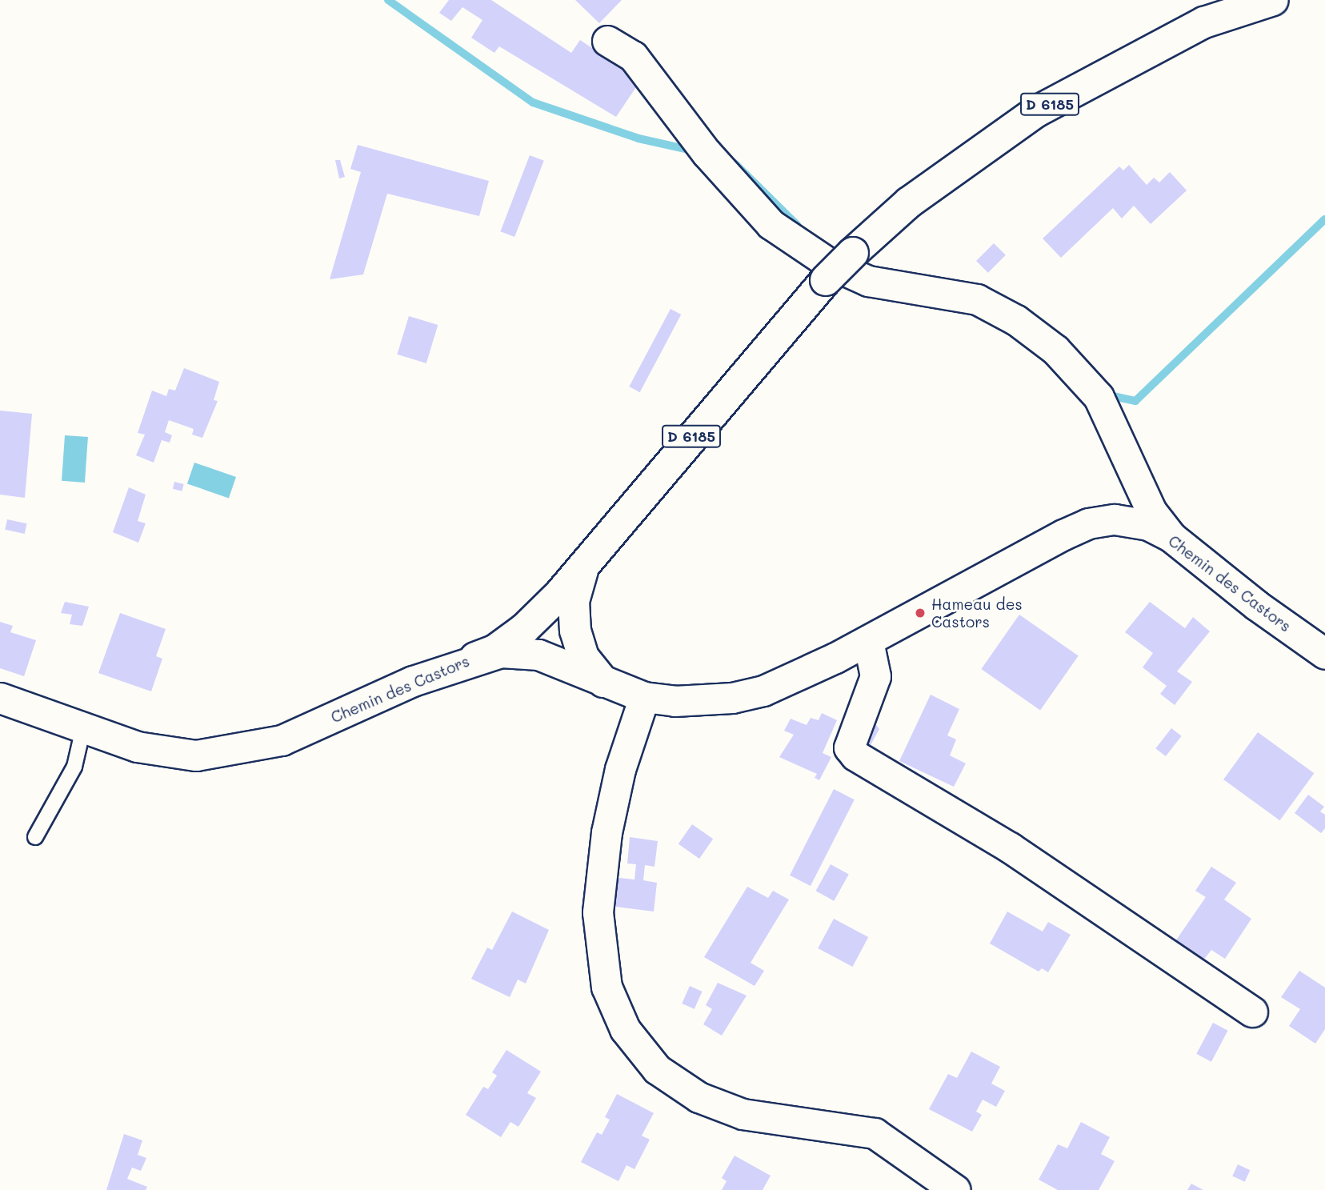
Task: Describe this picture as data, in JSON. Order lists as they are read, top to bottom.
{
  "streets": {
    "highway": ["D 6185"],
    "street": ["Chemin des Castors"]
  },
  "crossings": [
    ["D 6185", "Chemin des Castors"]
  ],
  "places": ["Hameau des Castors"]
}
